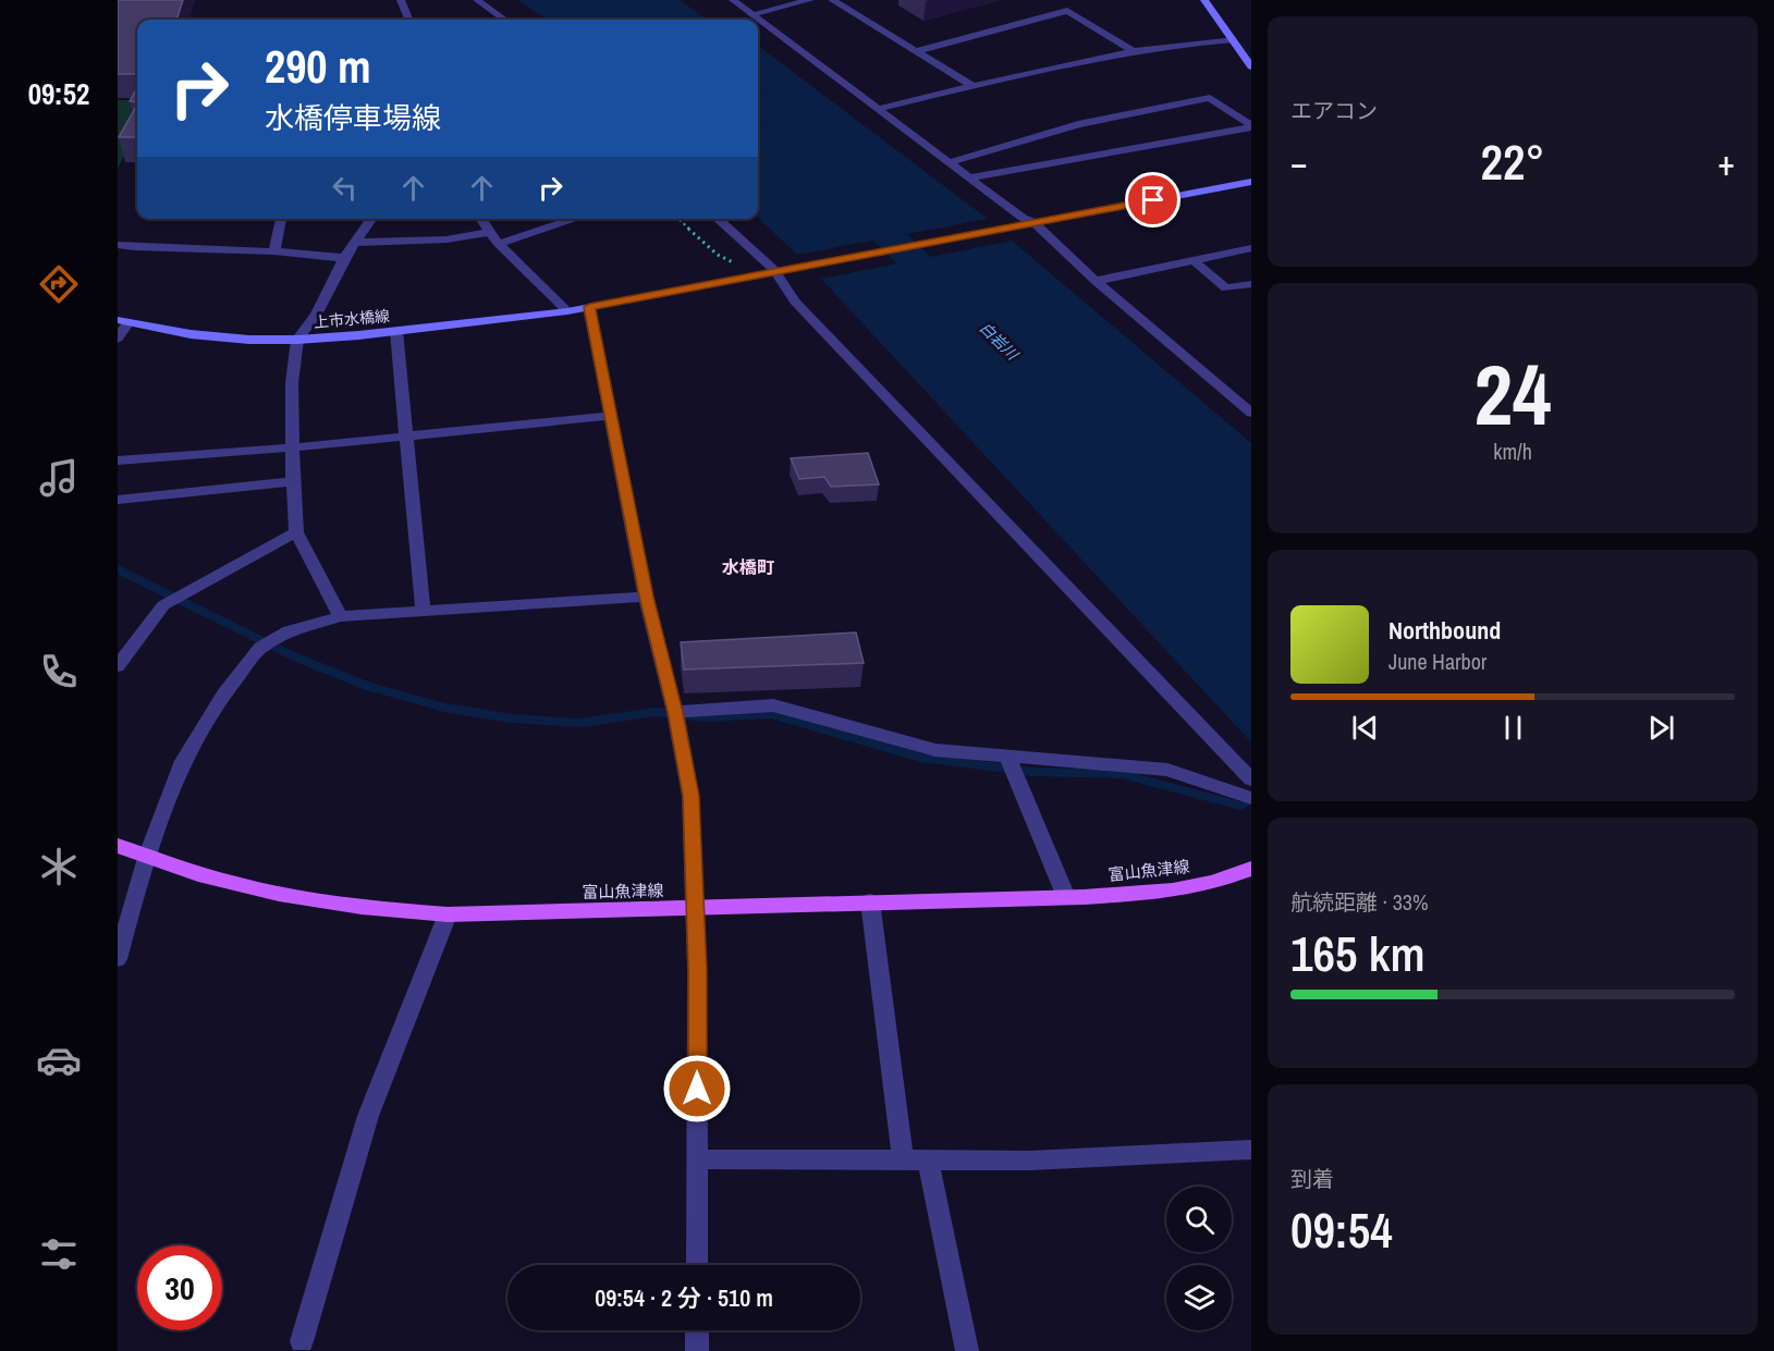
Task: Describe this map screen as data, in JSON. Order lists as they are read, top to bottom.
{
  "streets": {
    "main road": ["上市水橋線", "富山魚津線"]
  },
  "districts": ["水橋町"],
  "water": ["白岩川"],
  "page": {
    "tabs": "09:52",
    "tile": [
      "エアコン",
      ["24", "km/h"],
      ["航続距離 · 33%", "165 km"],
      ["到着", "09:54"]
    ],
    "turn": ["290 m", "水橋停車場線"],
    "heat": ["−", "22°", "+"],
    "song": ["Northbound", "June Harbor"],
    "limit": "30",
    "trip": "09:54 · 2 分 · 510 m"
  }
}
